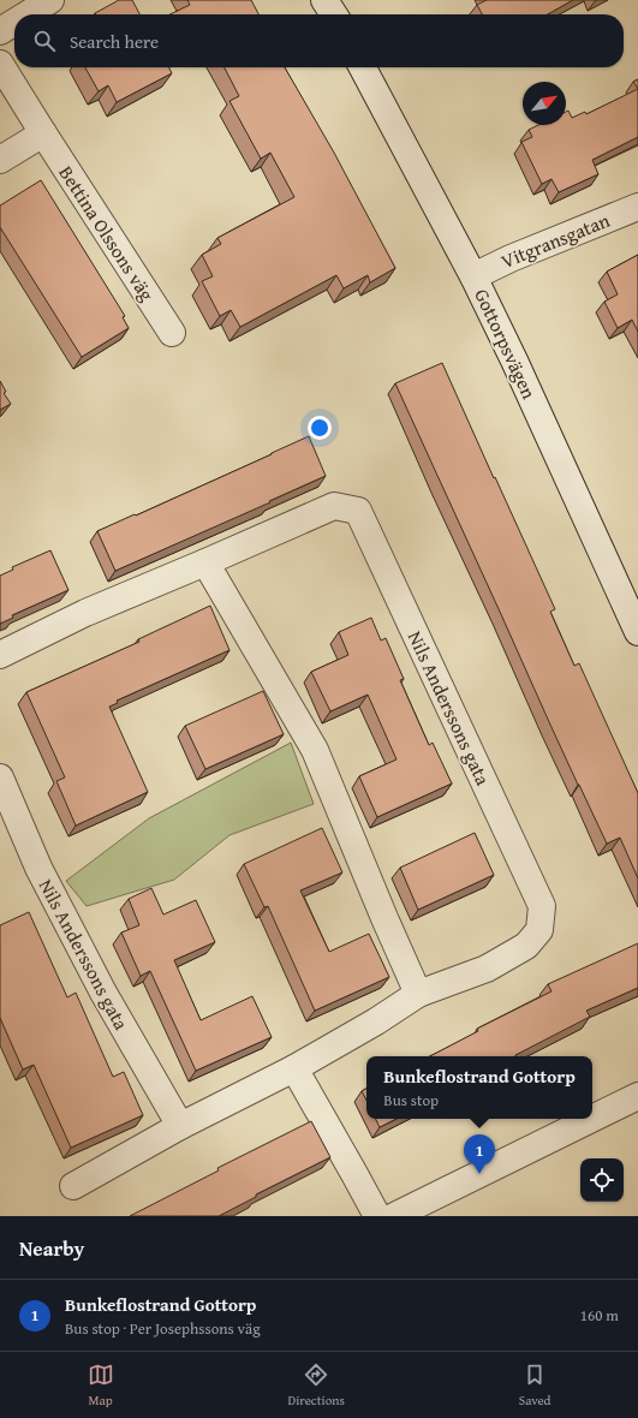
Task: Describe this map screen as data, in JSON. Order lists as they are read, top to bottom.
{
  "streets": {
    "street": [
      "Bettina Olssons väg",
      "Vitgransgatan",
      "Gottorpsvägen",
      "Nils Anderssons gata"
    ]
  },
  "crossings": [
    ["Vitgransgatan", "Gottorpsvägen"]
  ],
  "north": "top right",
  "page": {
    "search": "Search here",
    "popup": ["Bunkeflostrand Gottorp", "Bus stop"],
    "pins": "1",
    "heading": "Nearby",
    "list": [
      {
        "mark": "1",
        "name": "Bunkeflostrand Gottorp",
        "note": "Bus stop · Per Josephssons väg",
        "value": "160 m"
      }
    ],
    "nav": ["Map", "Directions", "Saved"]
  }
}
